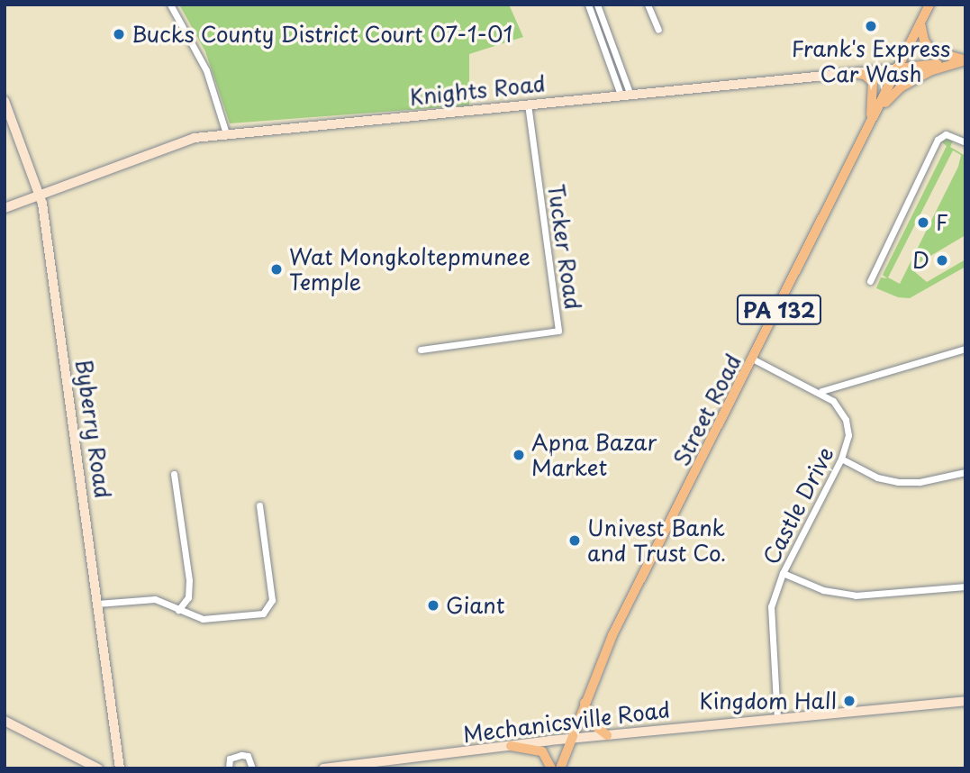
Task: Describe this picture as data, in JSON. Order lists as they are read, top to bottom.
{
  "streets": {
    "main road": ["Knights Road", "PA 132", "Street Road"],
    "street": [
      "Tucker Road",
      "Byberry Road",
      "Castle Drive",
      "Mechanicsville Road"
    ]
  },
  "crossings": [
    ["Knights Road", "Tucker Road"],
    ["Knights Road", "Street Road"],
    ["Knights Road", "Byberry Road"],
    ["Street Road", "Castle Drive"],
    ["Street Road", "Mechanicsville Road"],
    ["Castle Drive", "Mechanicsville Road"]
  ],
  "places": [
    "Frank's Express Car Wash",
    "Bucks County District Court 07-1-01",
    "F",
    "D",
    "Wat Mongkoltepmunee Temple",
    "Apna Bazar Market",
    "Univest Bank and Trust Co.",
    "Giant",
    "Kingdom Hall"
  ]
}
